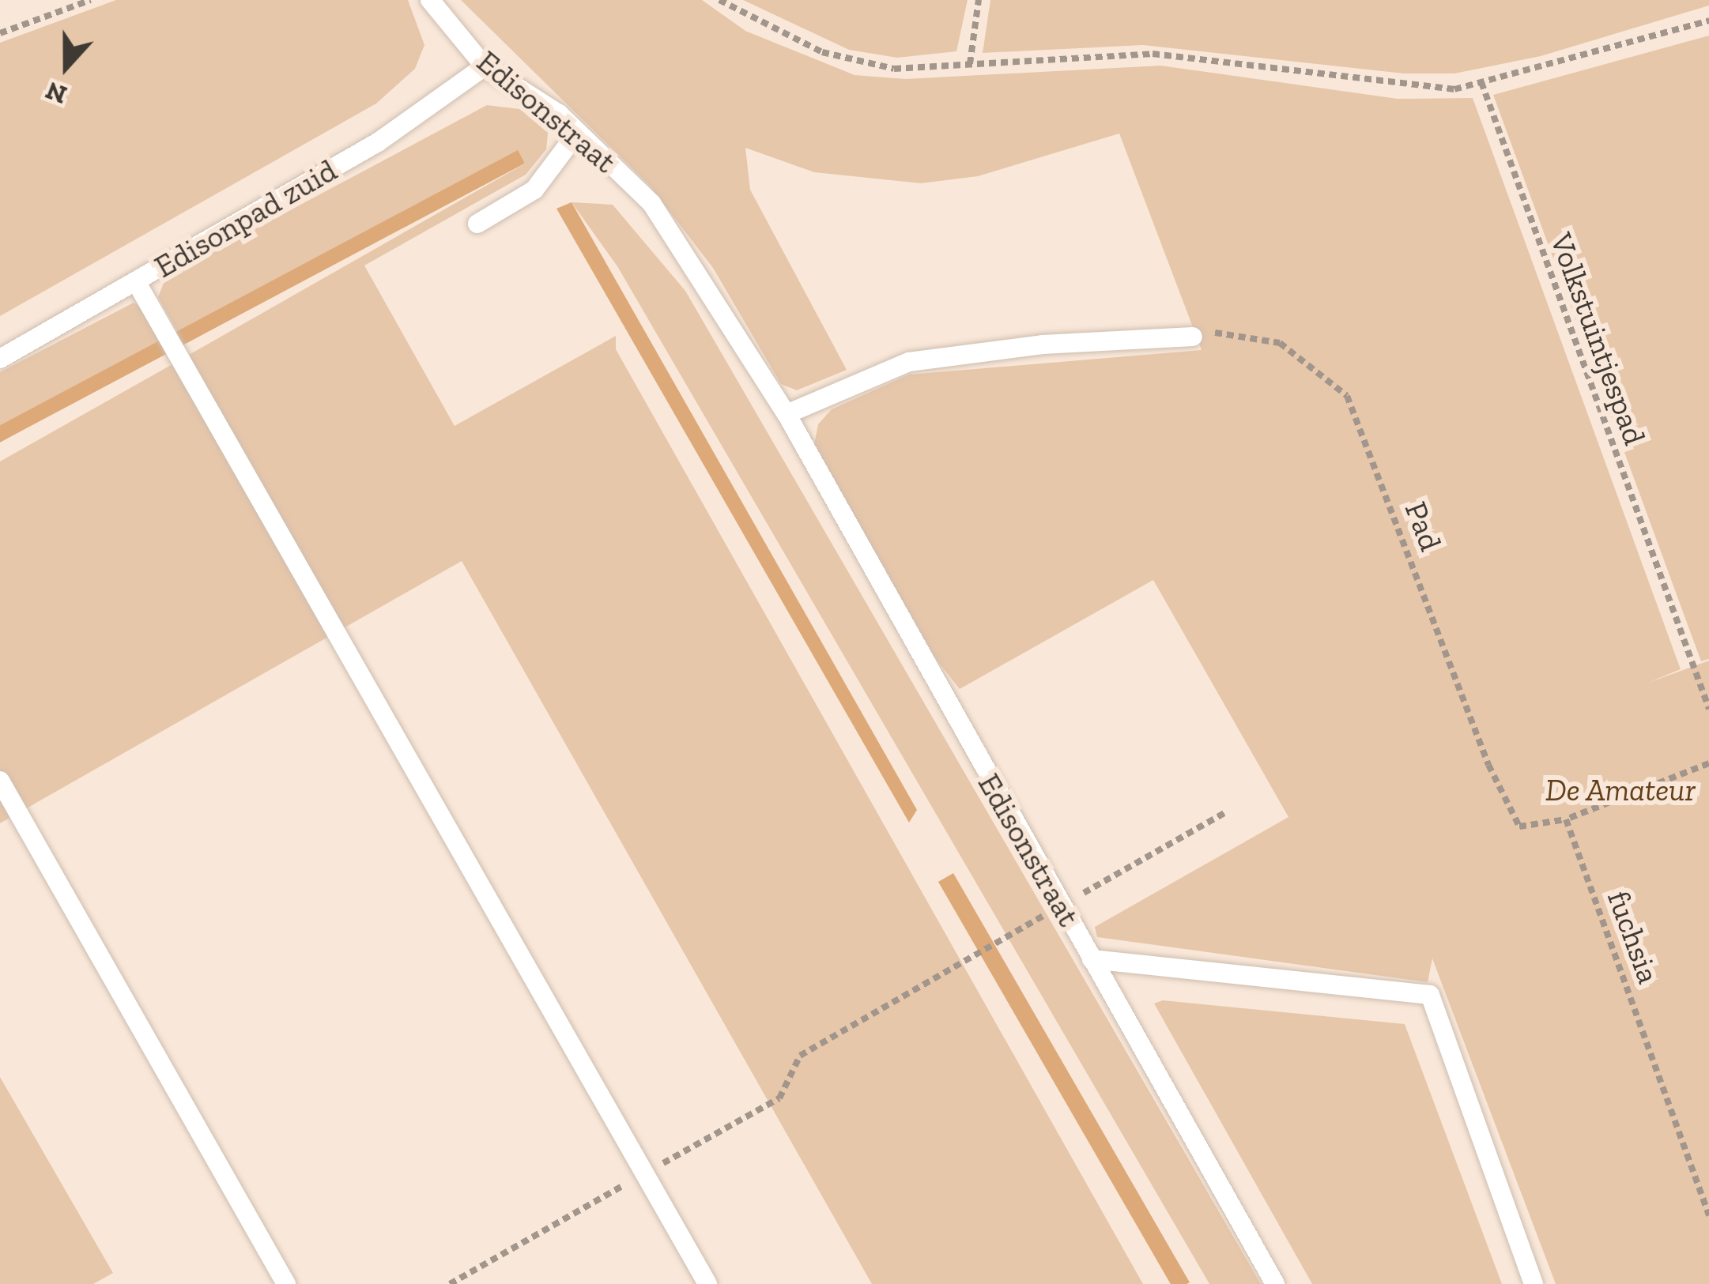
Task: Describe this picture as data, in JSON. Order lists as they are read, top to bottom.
{
  "streets": {
    "lane": ["Edisonstraat", "Edisonpad zuid"],
    "path": ["Volkstuintjespad", "Pad", "fuchsia"]
  },
  "crossings": [
    ["Edisonstraat", "Edisonpad zuid"],
    ["Pad", "fuchsia"]
  ],
  "parks": ["De Amateur"],
  "north": "bottom"
}
